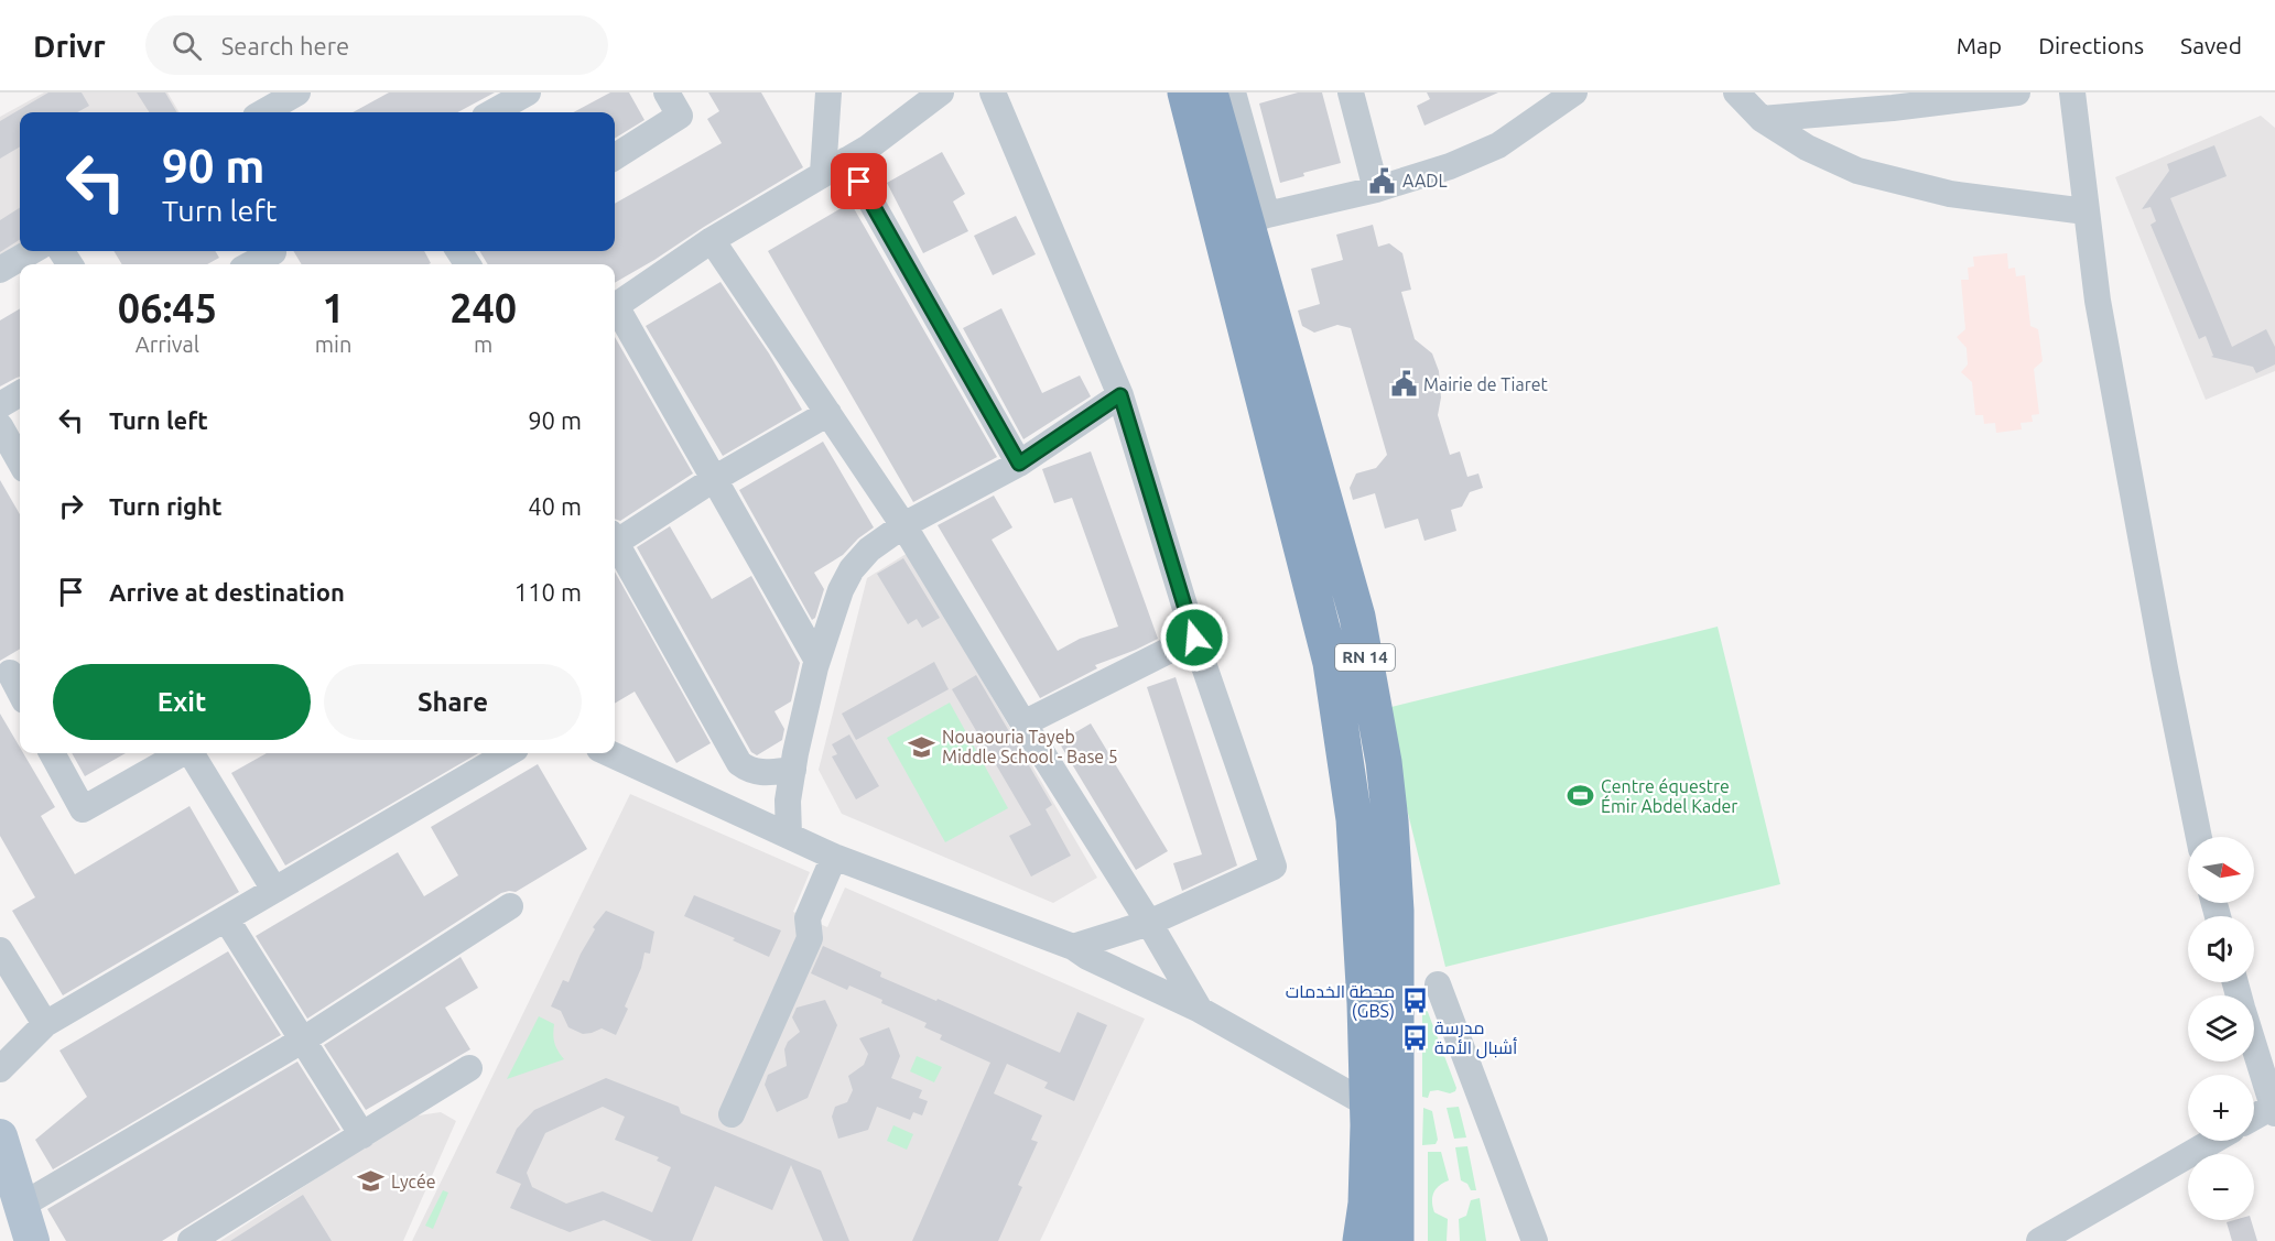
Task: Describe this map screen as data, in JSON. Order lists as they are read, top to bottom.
{
  "streets": {
    "highway": ["RN 14"]
  },
  "places": {
    "public building": ["AADL", "Mairie de Tiaret"],
    "school or university": ["Nouaouria Tayeb Middle School - Base 5", "Lycée"],
    "sports": ["Centre équestre Émir Abdel Kader"],
    "bus stop": ["محطة الخدمات (GBS)", "مدرسة أشبال الأمة"]
  },
  "north": "right",
  "page": {
    "header": "Drivr",
    "search": "Search here",
    "nav": ["Map", "Directions", "Saved"],
    "turn": ["90 m", "Turn left"],
    "eta": [
      "06:45",
      "Arrival",
      "1",
      "min",
      "240",
      "m"
    ],
    "list": [
      {
        "name": "Turn left",
        "value": "90 m"
      },
      {
        "name": "Turn right",
        "value": "40 m"
      },
      {
        "name": "Arrive at destination",
        "value": "110 m"
      }
    ],
    "buttons": ["Exit", "Share"],
    "map_buttons": ["+", "−"]
  }
}
